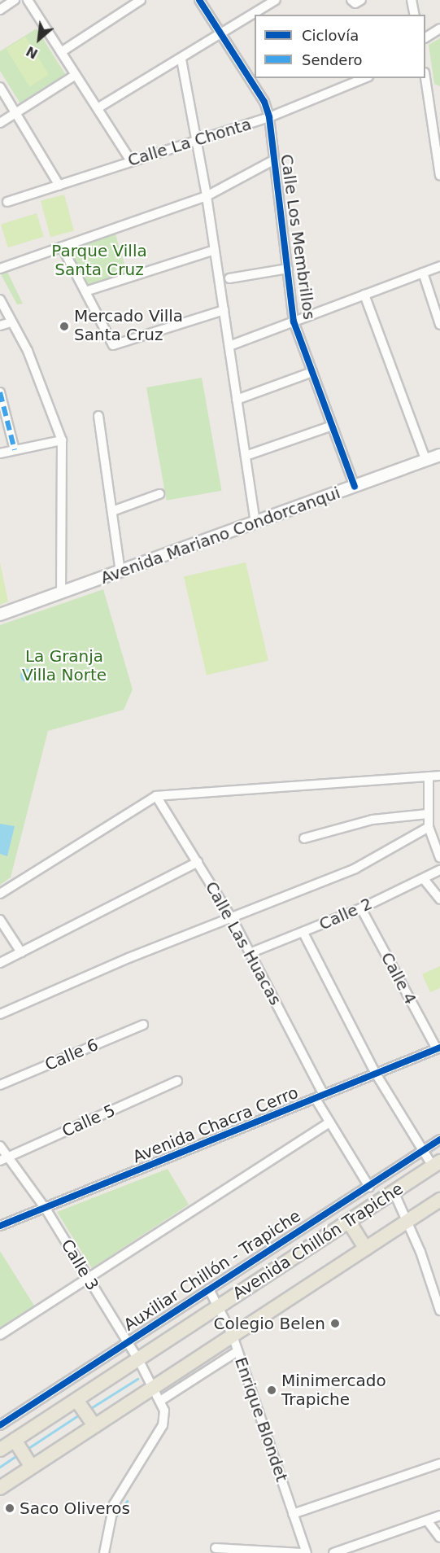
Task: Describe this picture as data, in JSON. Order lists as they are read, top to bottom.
{
  "streets": {
    "main road": ["Avenida Chillón Trapiche"],
    "street": [
      "Calle La Chonta",
      "Calle Los Membrillos",
      "Avenida Mariano Condorcanqui",
      "Calle 2",
      "Calle Las Huacas",
      "Calle 4",
      "Calle 6",
      "Calle 5",
      "Avenida Chacra Cerro",
      "Calle 3",
      "Auxiliar Chillón - Trapiche",
      "Enrique Blondet"
    ]
  },
  "crossings": [
    ["Calle La Chonta", "Calle Los Membrillos"],
    ["Calle Los Membrillos", "Avenida Mariano Condorcanqui"],
    ["Calle 2", "Calle Las Huacas"],
    ["Calle 2", "Calle 4"],
    ["Calle Las Huacas", "Avenida Chacra Cerro"],
    ["Calle Las Huacas", "Auxiliar Chillón - Trapiche"],
    ["Calle 4", "Avenida Chacra Cerro"],
    ["Calle 5", "Calle 3"],
    ["Avenida Chacra Cerro", "Calle 3"],
    ["Avenida Chillón Trapiche", "Calle 3"],
    ["Avenida Chillón Trapiche", "Enrique Blondet"],
    ["Calle 3", "Auxiliar Chillón - Trapiche"],
    ["Auxiliar Chillón - Trapiche", "Enrique Blondet"]
  ],
  "parks": ["Parque Villa Santa Cruz", "La Granja Villa Norte"],
  "places": [
    "Mercado Villa Santa Cruz",
    "Colegio Belen",
    "Minimercado Trapiche",
    "Saco Oliveros"
  ],
  "legend": ["Ciclovía", "Sendero"],
  "north": "bottom left"
}
